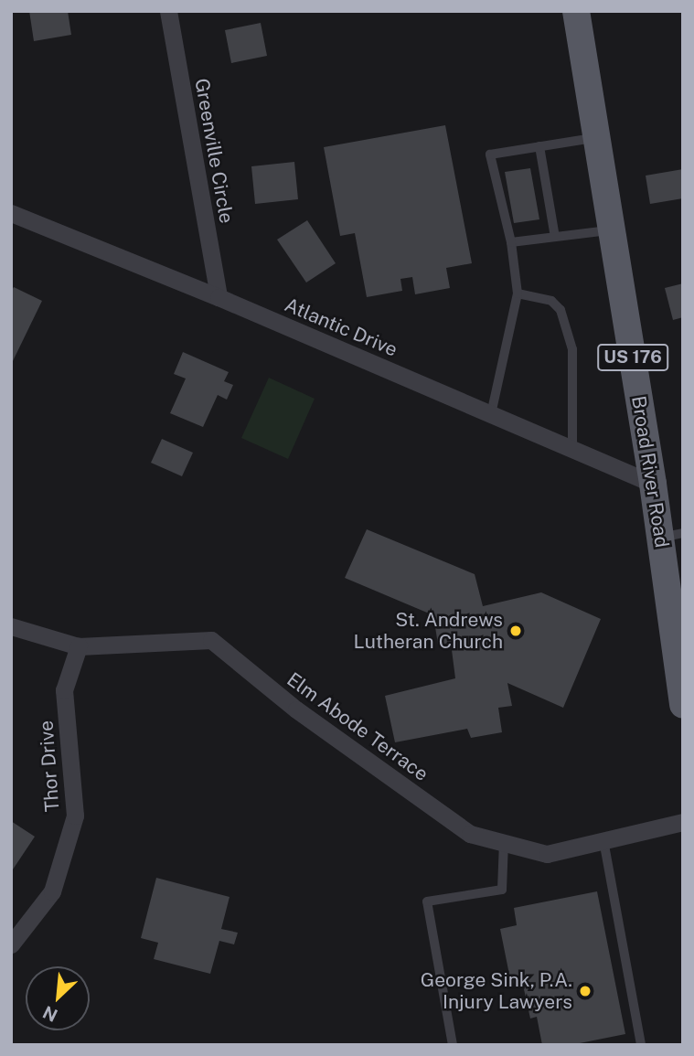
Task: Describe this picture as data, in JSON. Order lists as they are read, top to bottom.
{
  "streets": {
    "main road": ["US 176", "Broad River Road"],
    "street": [
      "Greenville Circle",
      "Atlantic Drive",
      "Elm Abode Terrace",
      "Thor Drive"
    ]
  },
  "crossings": [
    ["Greenville Circle", "Atlantic Drive"],
    ["Atlantic Drive", "Broad River Road"],
    ["Elm Abode Terrace", "Thor Drive"]
  ],
  "places": ["St. Andrews Lutheran Church", "George Sink, P.A. Injury Lawyers"],
  "north": "bottom left"
}
